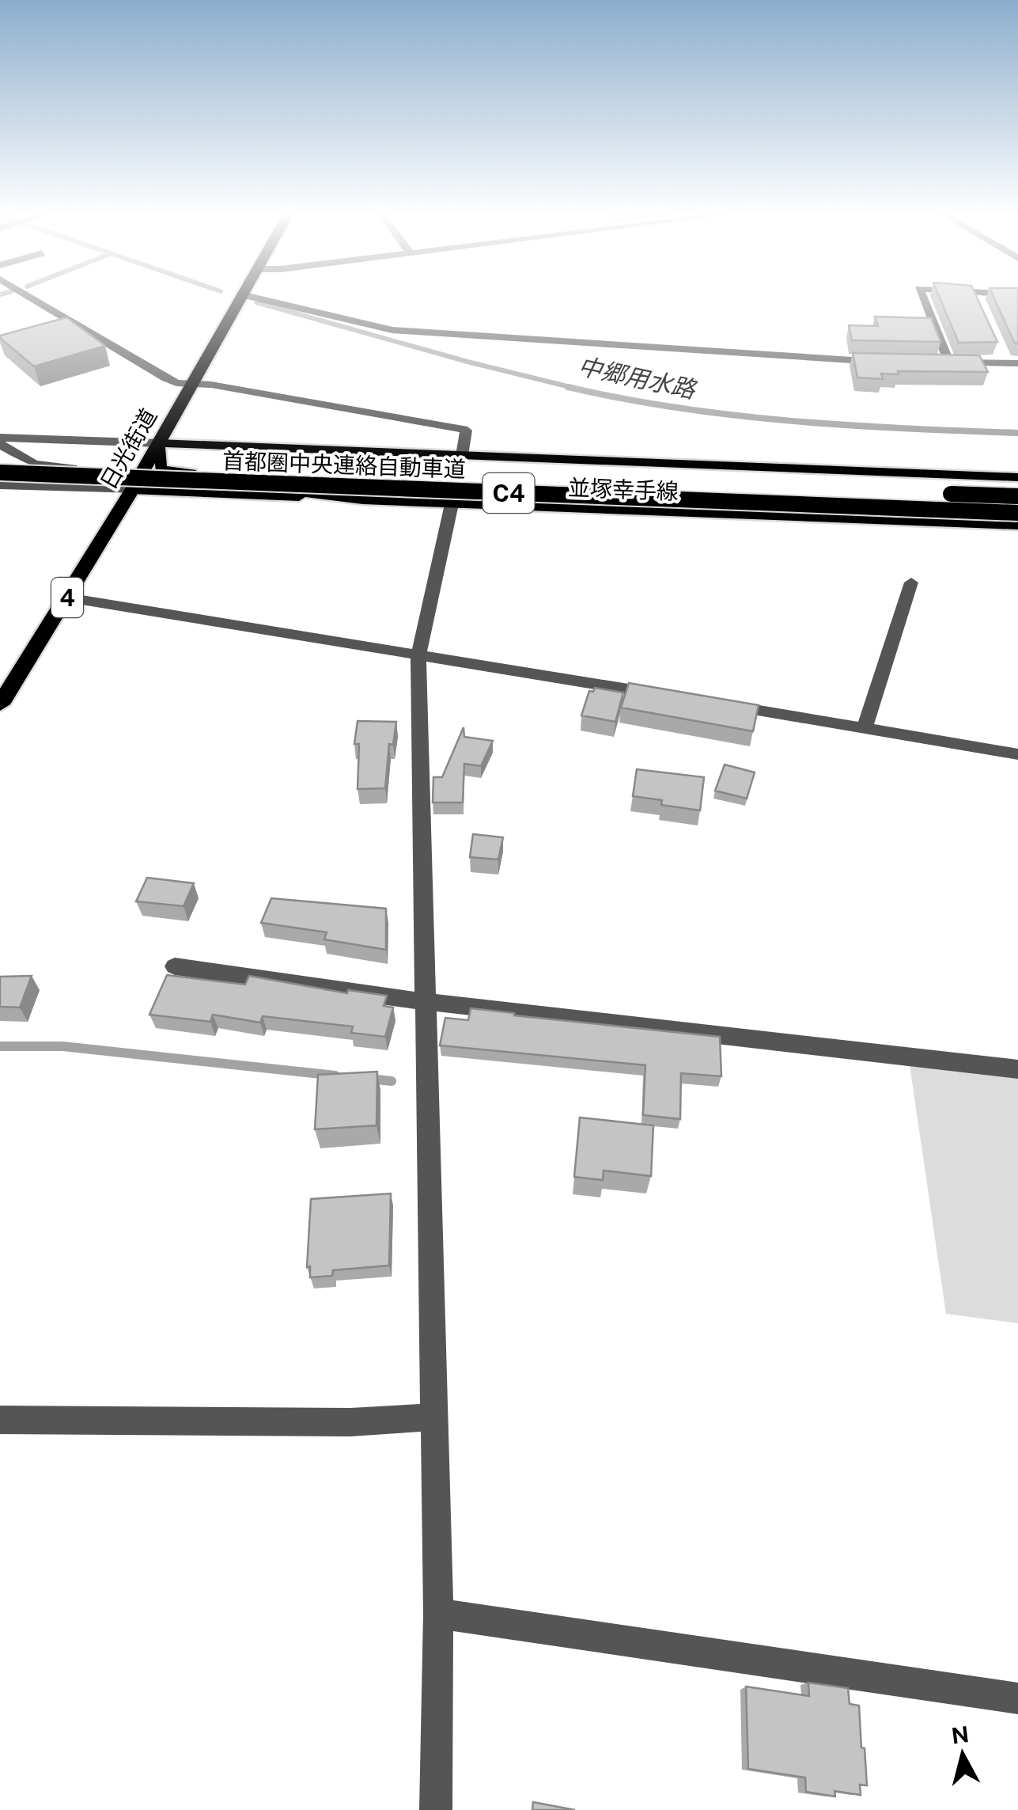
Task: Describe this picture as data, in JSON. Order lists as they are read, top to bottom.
{
  "streets": {
    "highway": [
      "日光街道",
      "首都圏中央連絡自動車道",
      "C4",
      "4"
    ],
    "main road": ["並塚幸手線"]
  },
  "crossings": [
    ["日光街道", "並塚幸手線"]
  ],
  "water": ["中郷用水路"],
  "north": "top"
}
